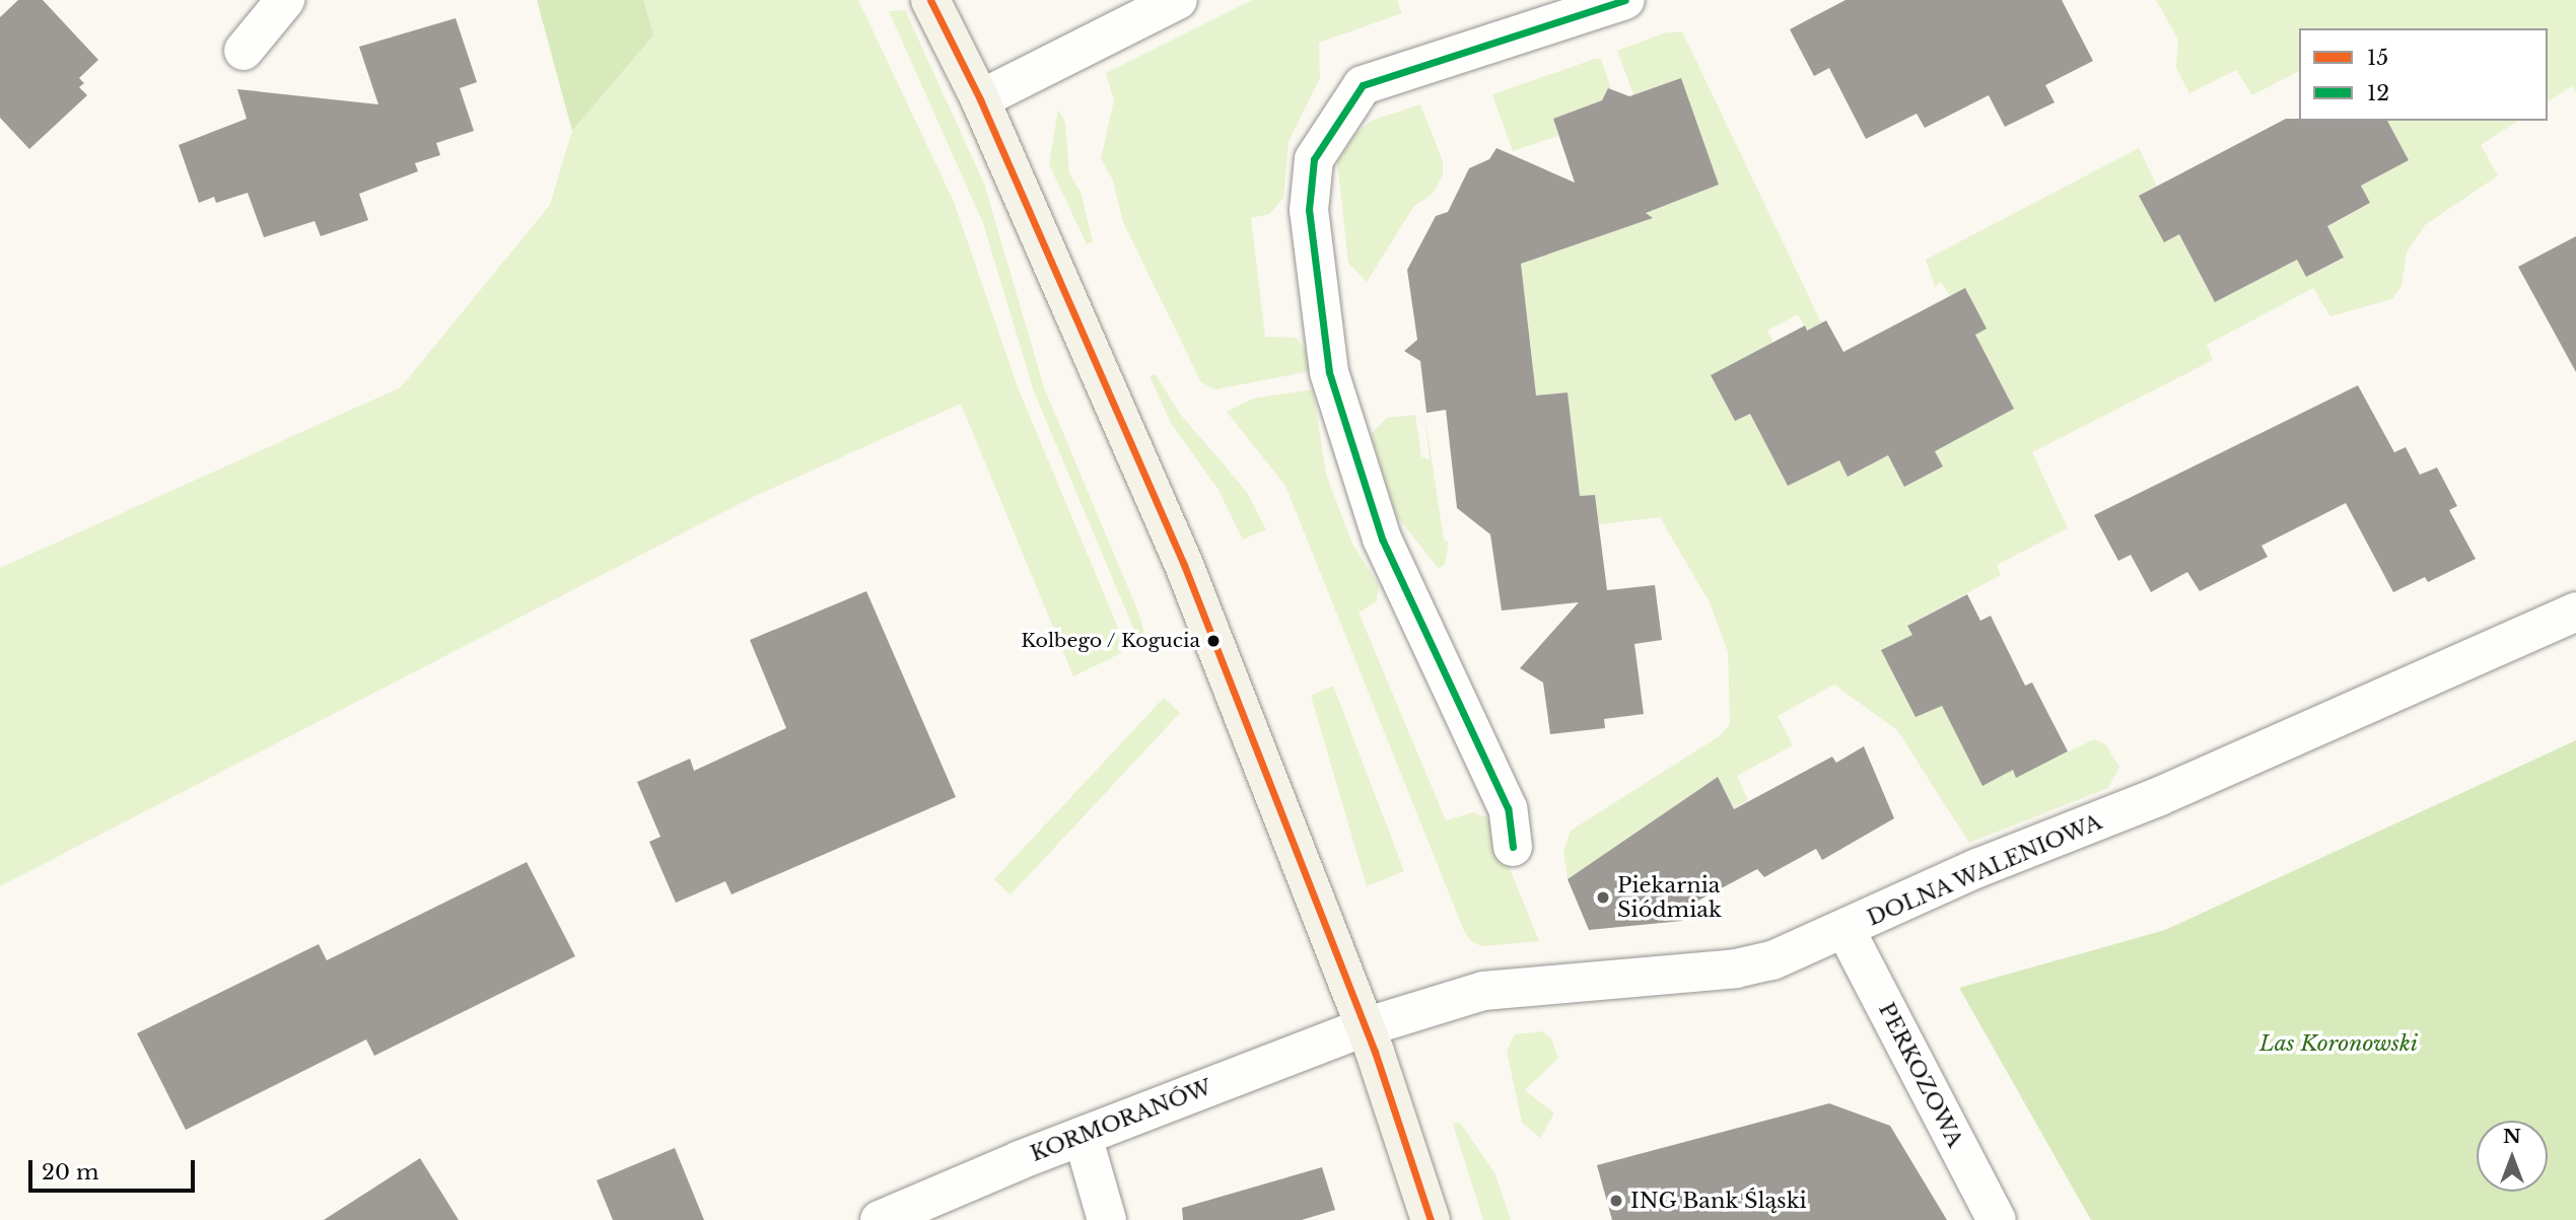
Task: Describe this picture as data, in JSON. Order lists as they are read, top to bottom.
{
  "streets": {
    "street": ["DOLNA WALENIOWA", "PERKOZOWA", "KORMORANÓW"]
  },
  "crossings": [
    ["DOLNA WALENIOWA", "PERKOZOWA"],
    ["DOLNA WALENIOWA", "KORMORANÓW"]
  ],
  "parks": ["Las Koronowski"],
  "places": ["Kolbego / Kogucia", "Piekarnia Siódmiak", "ING Bank Śląski"],
  "lines": ["transit line 15", "transit line 12"],
  "legend": ["15", "12"],
  "scale_bar": "20 m",
  "north": "top"
}
